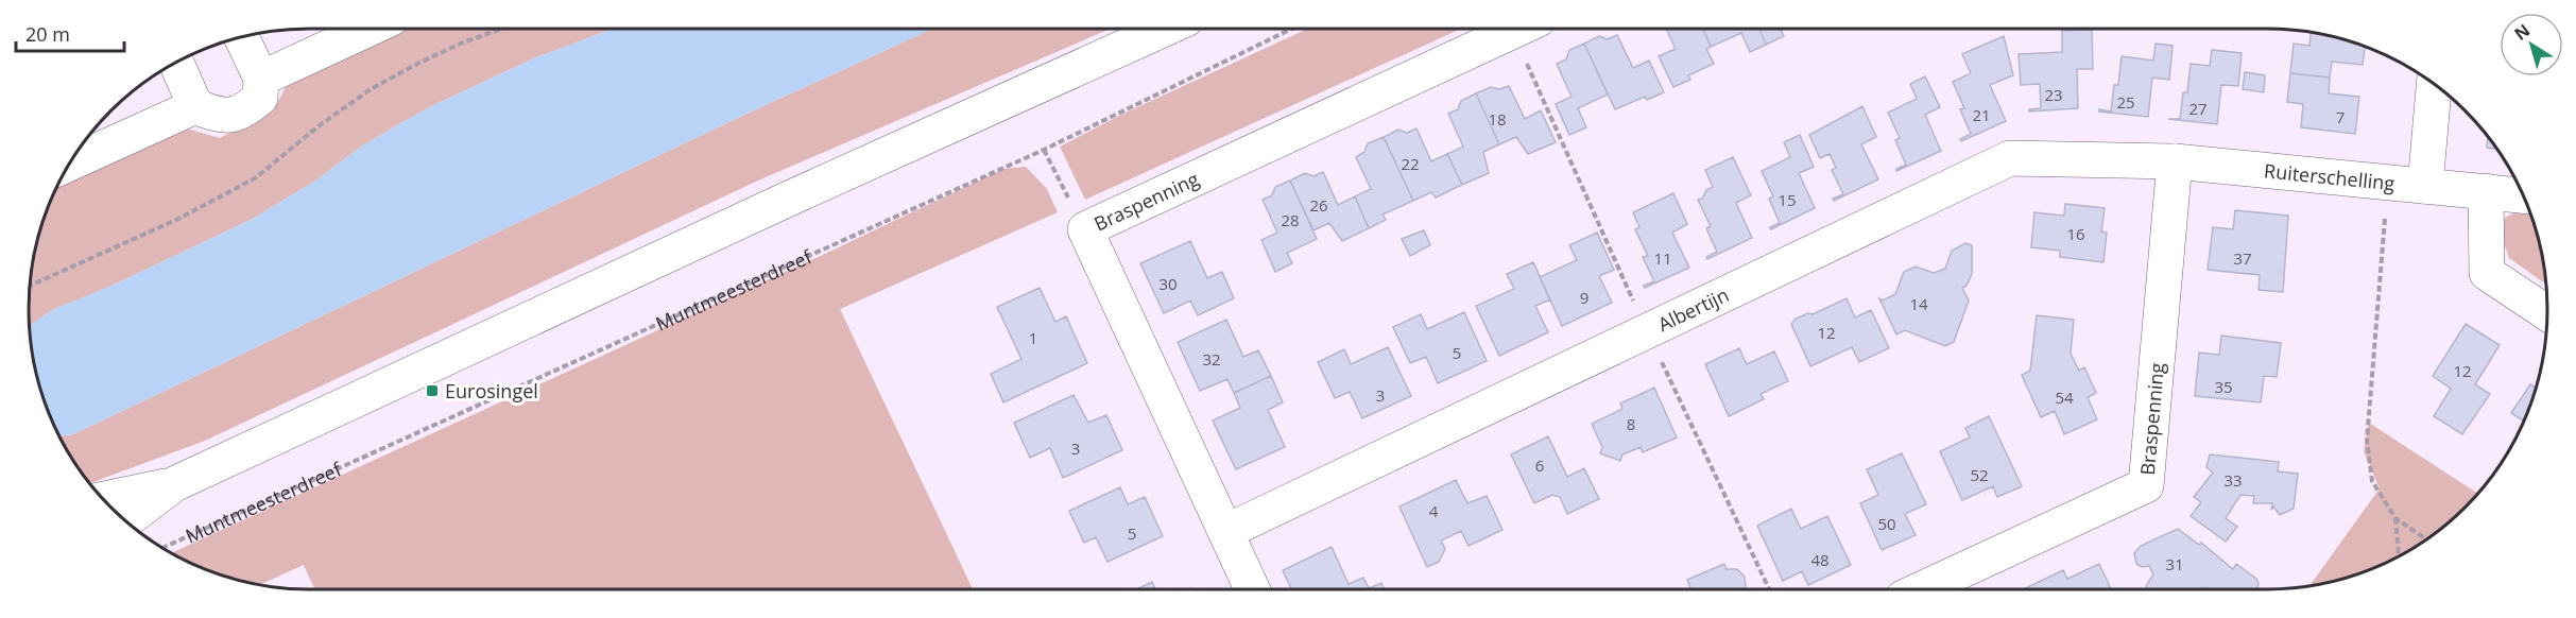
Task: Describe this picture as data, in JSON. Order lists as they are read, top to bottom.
{
  "streets": {
    "street": ["Ruiterschelling", "Braspenning", "Albertijn"],
    "path": ["Muntmeesterdreef"]
  },
  "crossings": [
    ["Ruiterschelling", "Braspenning"],
    ["Ruiterschelling", "Albertijn"],
    ["Braspenning", "Albertijn"]
  ],
  "places": {
    "transit": ["Eurosingel"]
  },
  "house_numbers": [
    "23",
    "25",
    "27",
    "21",
    "7",
    "18",
    "22",
    "15",
    "26",
    "28",
    "16",
    "11",
    "37",
    "30",
    "9",
    "14",
    "12",
    "1",
    "5",
    "32",
    "12",
    "35",
    "3",
    "54",
    "8",
    "3",
    "6",
    "52",
    "33",
    "4",
    "50",
    "5",
    "48",
    "31"
  ],
  "scale_bar": "20 m",
  "north": "top left"
}
